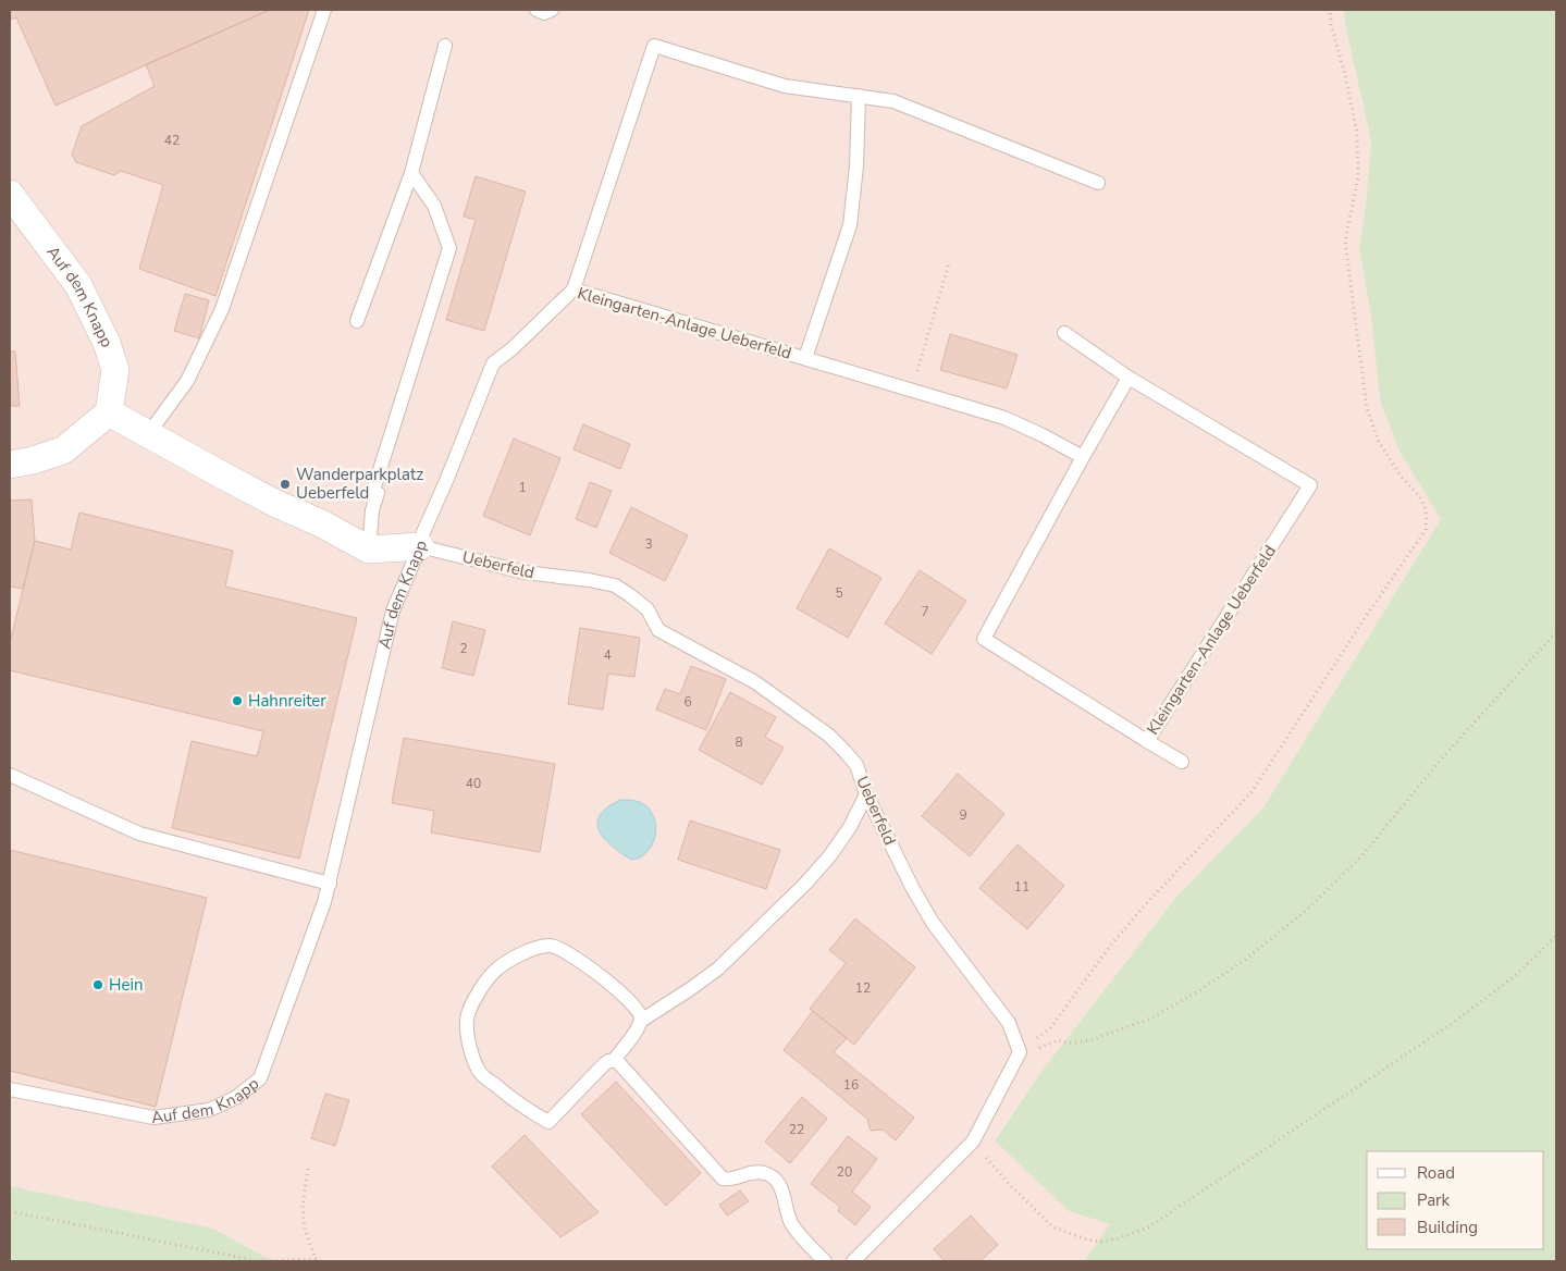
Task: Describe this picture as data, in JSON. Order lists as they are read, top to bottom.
{
  "streets": {
    "street": ["Auf dem Knapp"],
    "lane": ["Kleingarten-Anlage Ueberfeld", "Ueberfeld"]
  },
  "crossings": [
    ["Auf dem Knapp", "Kleingarten-Anlage Ueberfeld"],
    ["Auf dem Knapp", "Ueberfeld"],
    ["Kleingarten-Anlage Ueberfeld", "Ueberfeld"]
  ],
  "places": ["Wanderparkplatz Ueberfeld", "Hahnreiter", "Hein"],
  "house_numbers": [
    "42",
    "1",
    "3",
    "5",
    "7",
    "2",
    "4",
    "6",
    "8",
    "40",
    "9",
    "11",
    "12",
    "16",
    "22",
    "20"
  ],
  "legend": ["Road", "Park", "Building"]
}
